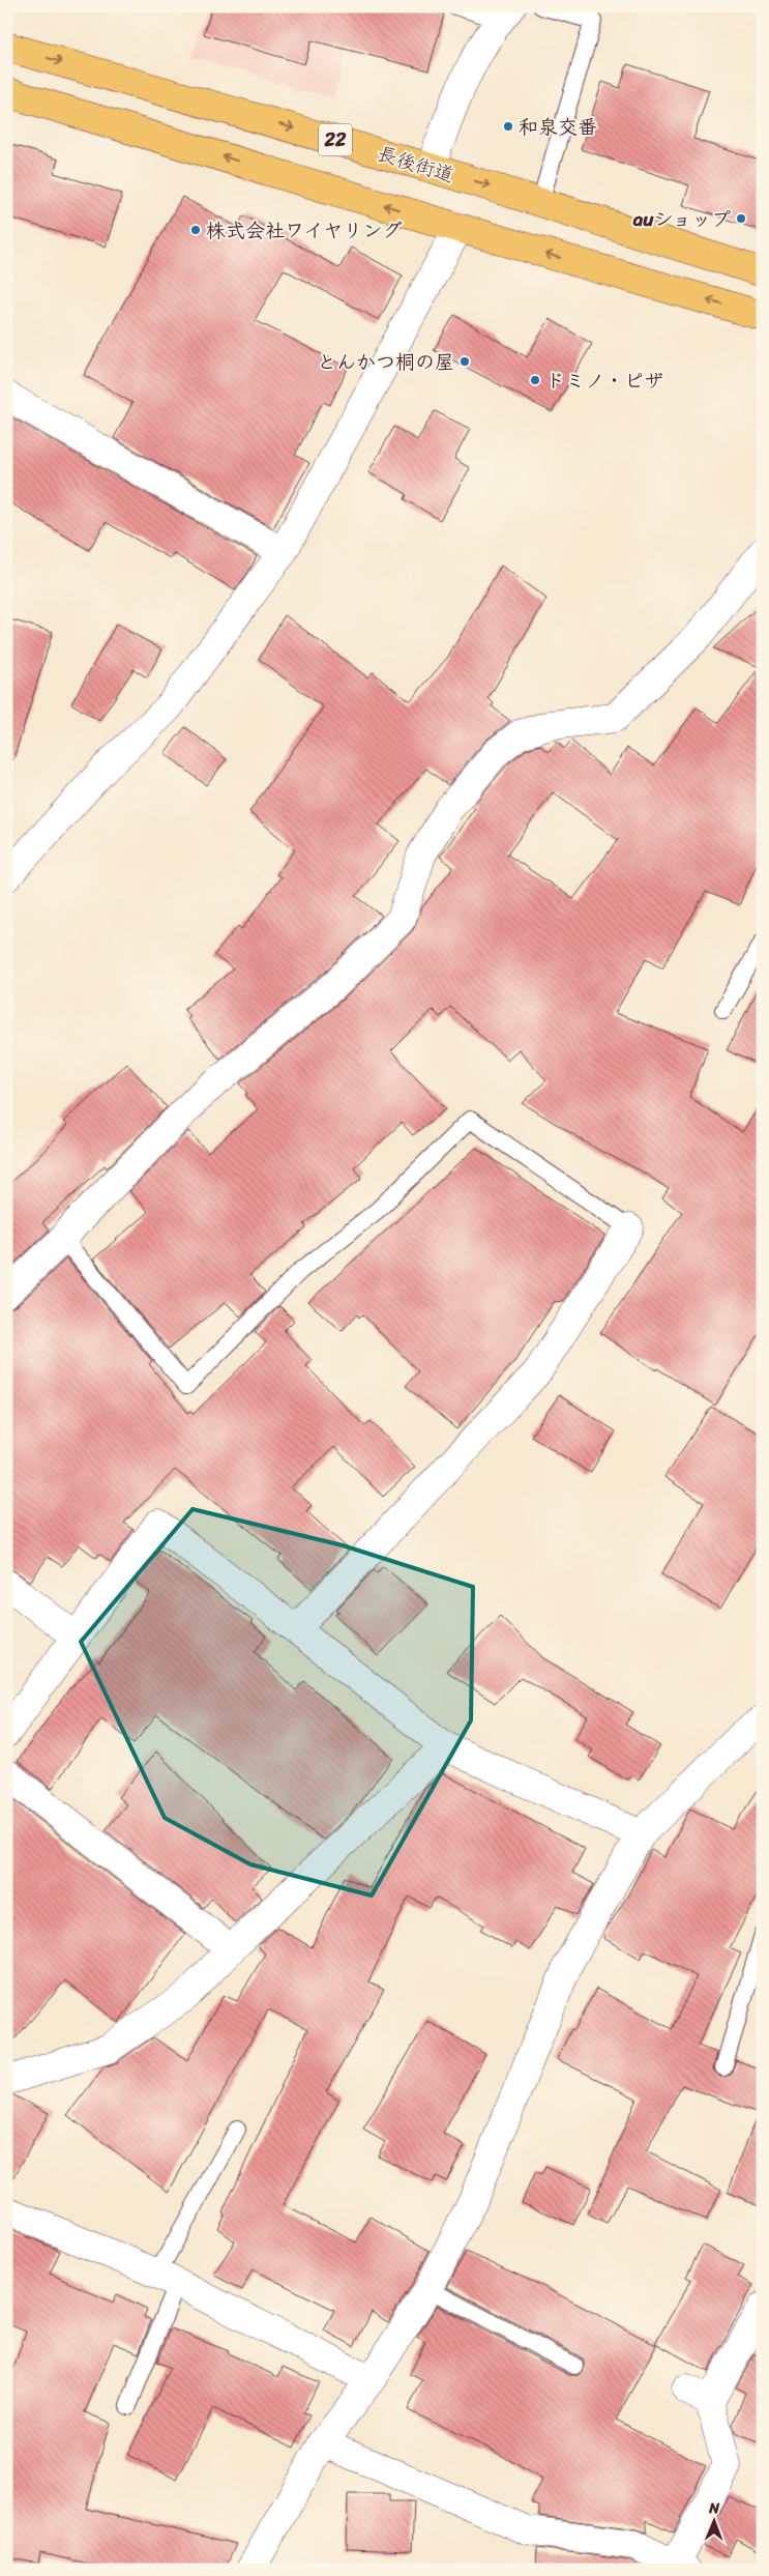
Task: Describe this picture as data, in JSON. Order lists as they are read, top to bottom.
{
  "streets": {
    "main road": ["22", "長後街道"]
  },
  "places": [
    "和泉交番",
    "auショップ",
    "株式会社ワイヤリング",
    "とんかつ桐の屋",
    "ドミノ・ピザ"
  ],
  "north": "top"
}
